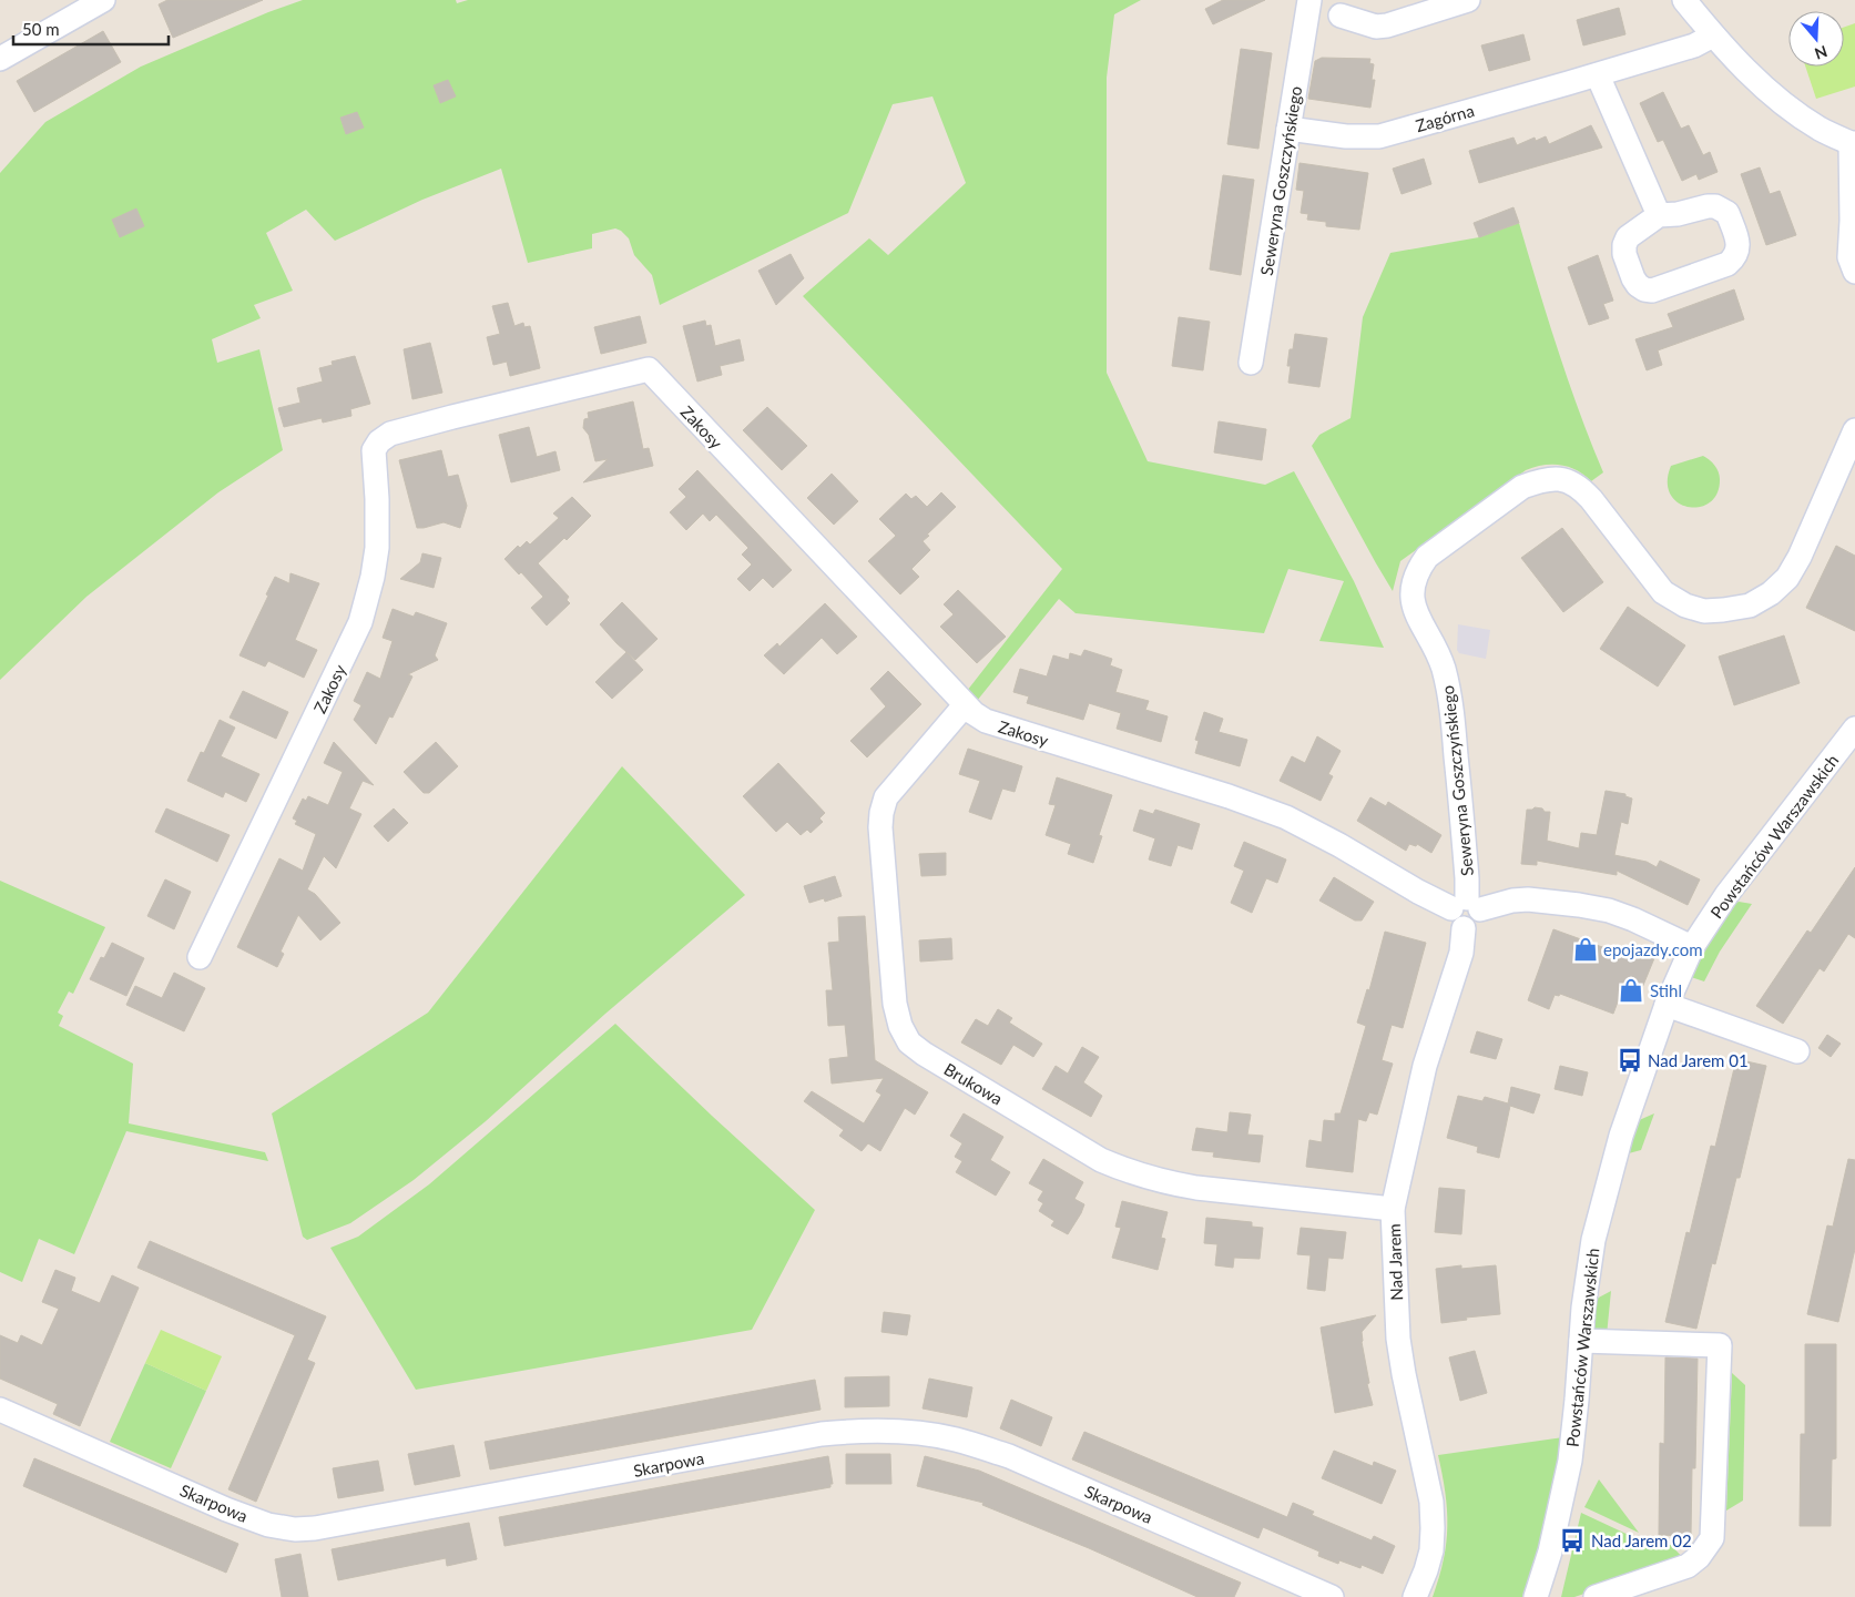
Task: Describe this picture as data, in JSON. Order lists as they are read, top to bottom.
{
  "streets": {
    "street": [
      "Zagórna",
      "Seweryna Goszczyńskiego",
      "Zakosy",
      "Powstańców Warszawskich",
      "Brukowa",
      "Nad Jarem",
      "Skarpowa"
    ]
  },
  "crossings": [
    ["Zagórna", "Seweryna Goszczyńskiego"],
    ["Seweryna Goszczyńskiego", "Zakosy"],
    ["Seweryna Goszczyńskiego", "Nad Jarem"],
    ["Zakosy", "Brukowa"],
    ["Zakosy", "Nad Jarem"],
    ["Brukowa", "Nad Jarem"]
  ],
  "places": {
    "shop": ["epojazdy.com", "Stihl"],
    "bus stop": ["Nad Jarem 01", "Nad Jarem 02"]
  },
  "scale_bar": "50 m",
  "north": "bottom"
}
